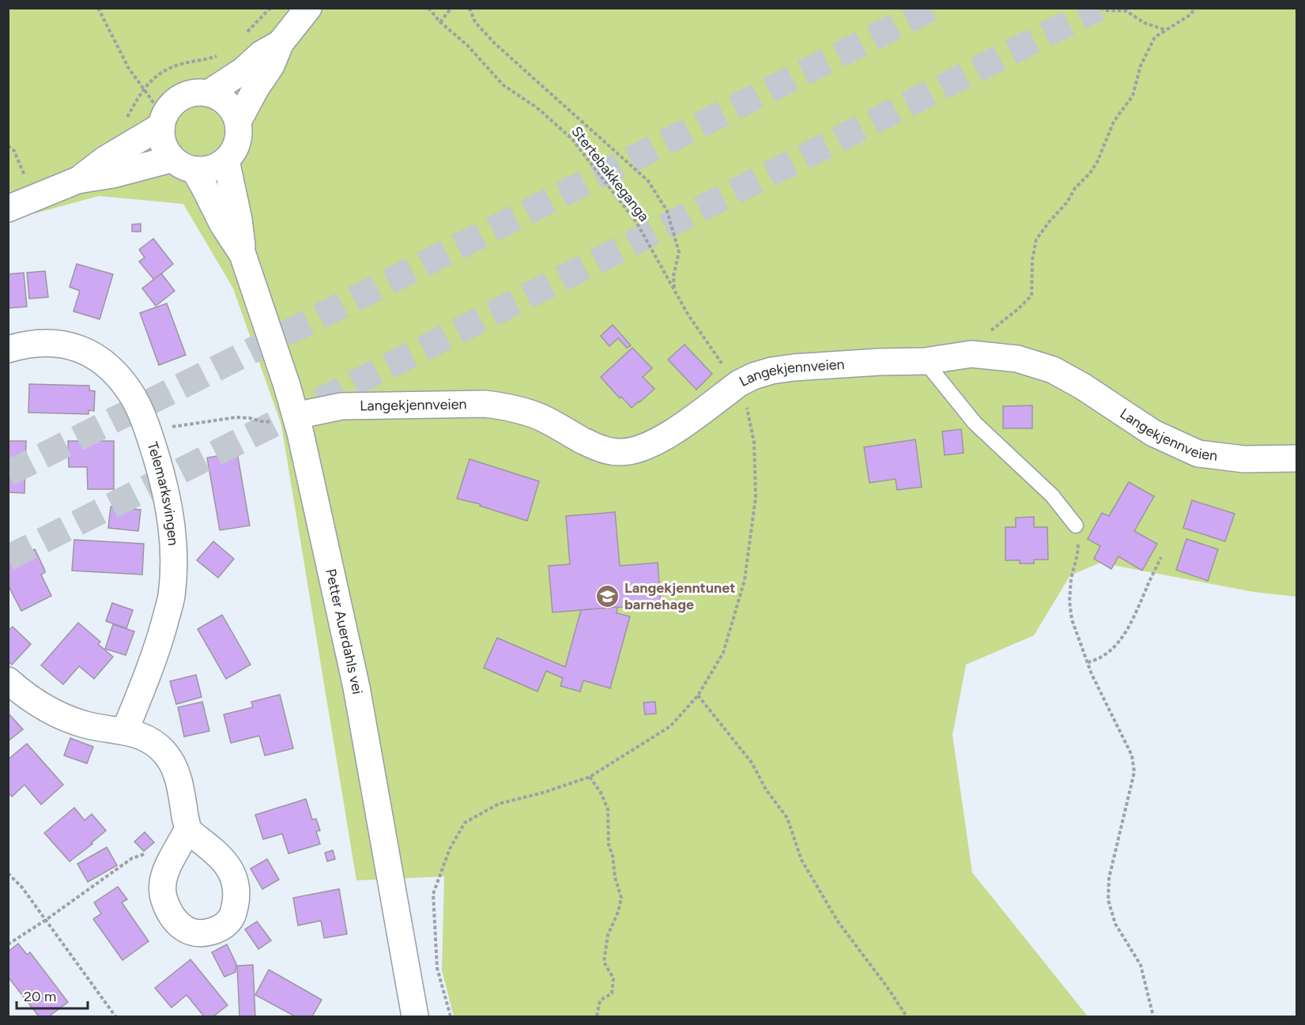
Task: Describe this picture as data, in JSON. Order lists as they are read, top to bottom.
{
  "streets": {
    "street": ["Langekjennveien", "Telemarksvingen", "Petter Auerdahls vei"],
    "path": ["Stertebakkeganga"]
  },
  "crossings": [
    ["Stertebakkeganga", "Langekjennveien"],
    ["Langekjennveien", "Petter Auerdahls vei"]
  ],
  "places": {
    "school or university": ["Langekjenntunet barnehage"]
  },
  "scale_bar": "20 m"
}
